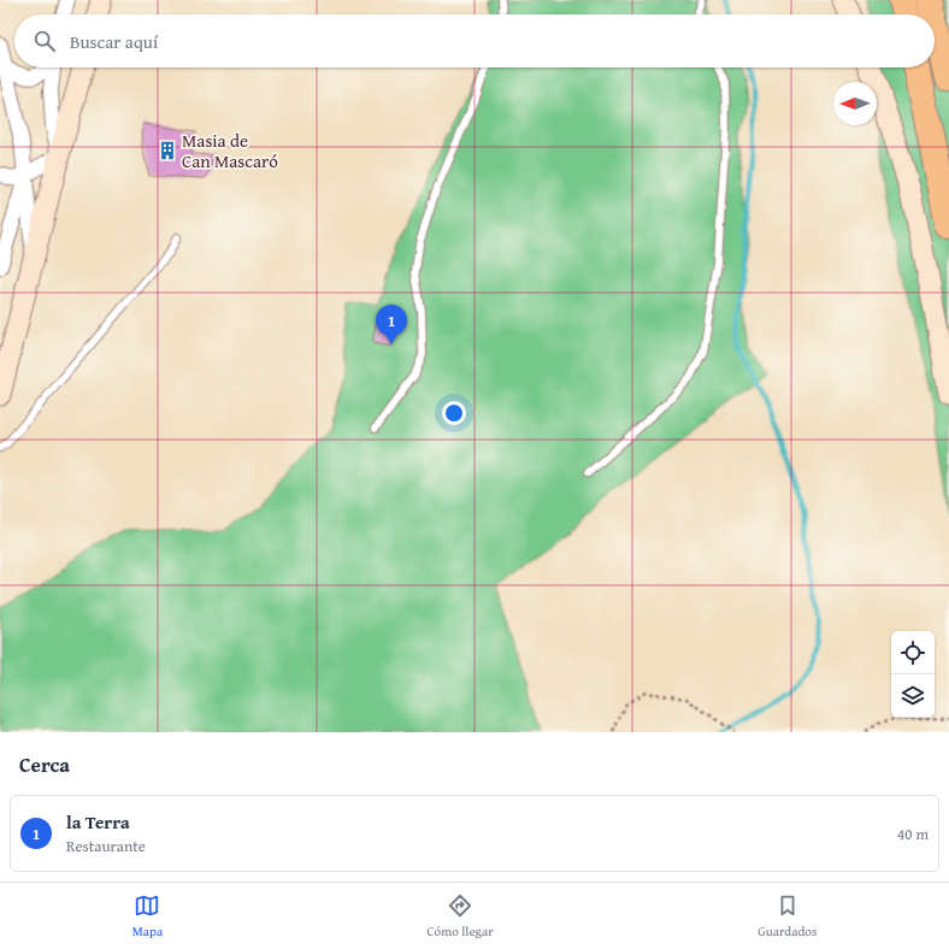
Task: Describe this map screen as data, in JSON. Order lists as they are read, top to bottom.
{
  "places": {
    "building": ["Masia de Can Mascaró"]
  },
  "north": "left",
  "page": {
    "search": "Buscar aquí",
    "pins": "1",
    "heading": "Cerca",
    "list": [
      {
        "mark": "1",
        "name": "la Terra",
        "note": "Restaurante",
        "value": "40 m"
      }
    ],
    "nav": ["Mapa", "Cómo llegar", "Guardados"]
  }
}
